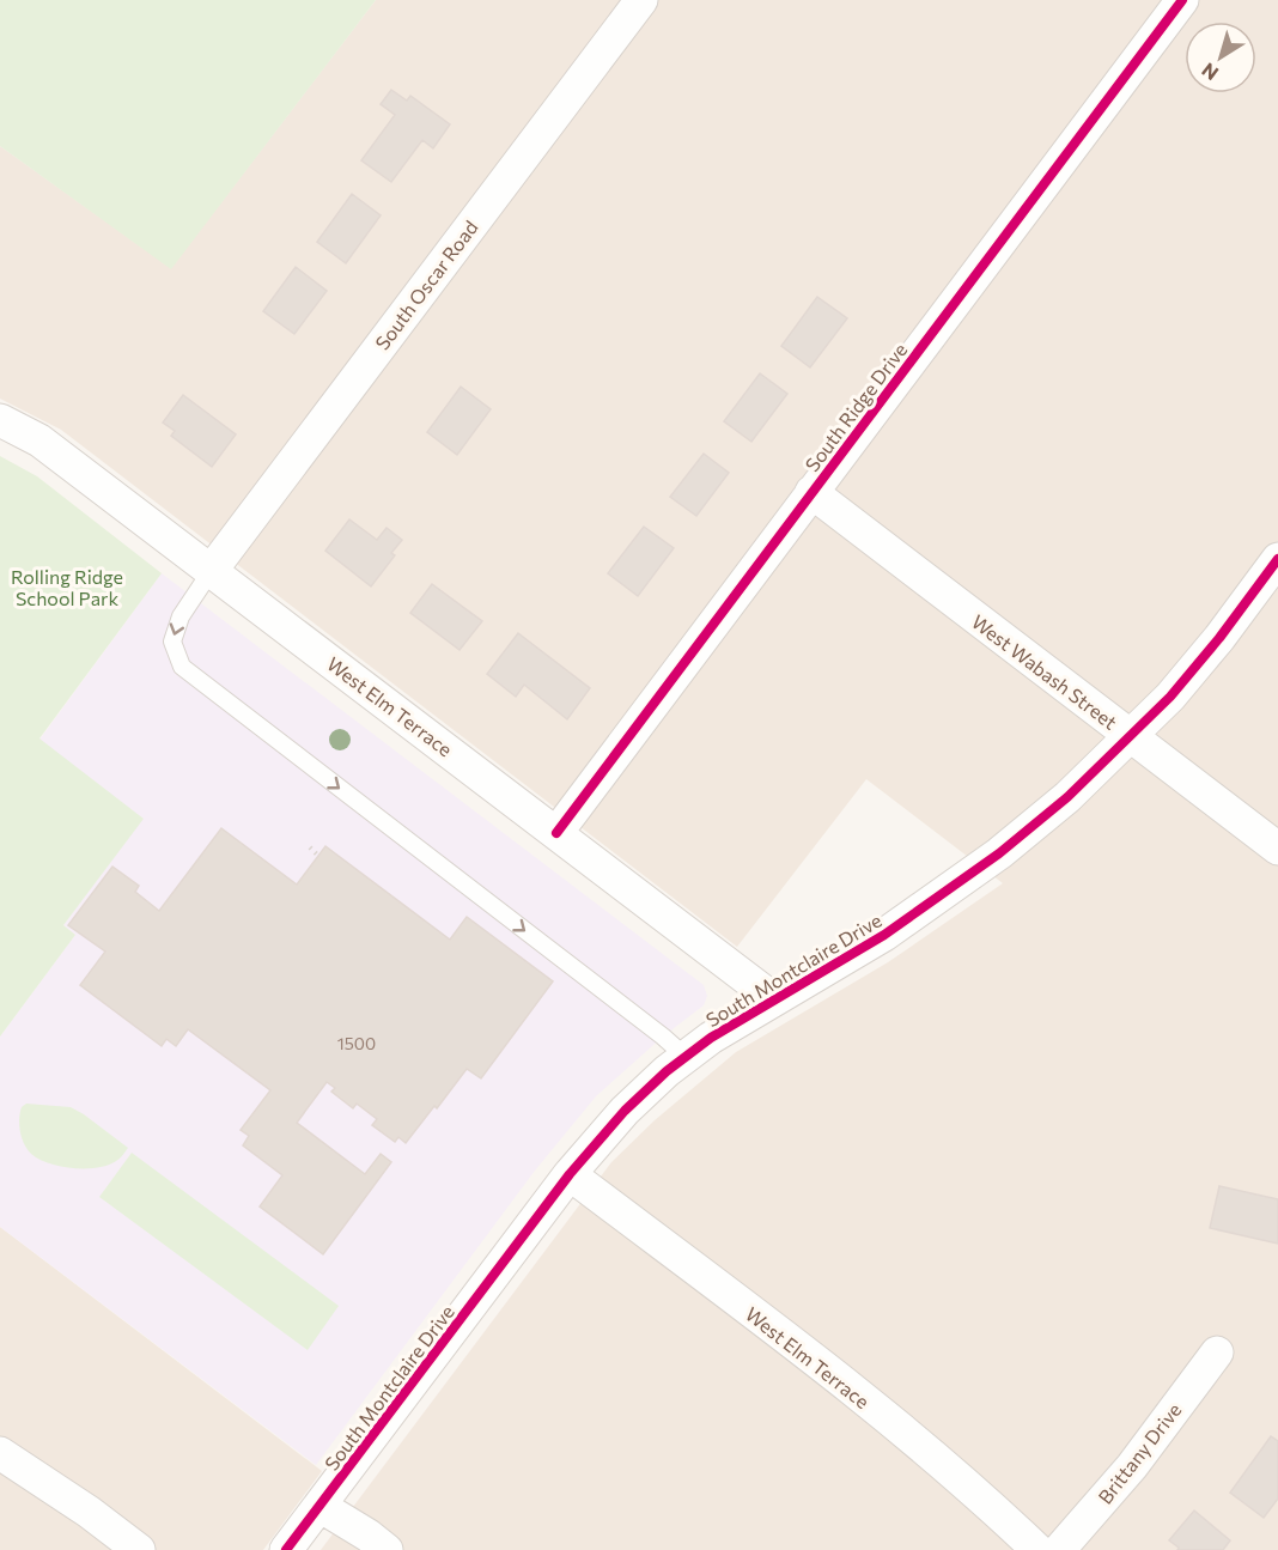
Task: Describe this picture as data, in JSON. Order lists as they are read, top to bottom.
{
  "streets": {
    "street": [
      "South Oscar Road",
      "South Ridge Drive",
      "West Wabash Street",
      "West Elm Terrace",
      "South Montclaire Drive",
      "Brittany Drive"
    ]
  },
  "crossings": [
    ["South Oscar Road", "West Elm Terrace"],
    ["South Ridge Drive", "West Wabash Street"],
    ["South Ridge Drive", "West Elm Terrace"],
    ["West Wabash Street", "South Montclaire Drive"],
    ["West Elm Terrace", "South Montclaire Drive"]
  ],
  "parks": ["Rolling Ridge School Park"],
  "house_numbers": ["1500"],
  "north": "bottom left"
}
